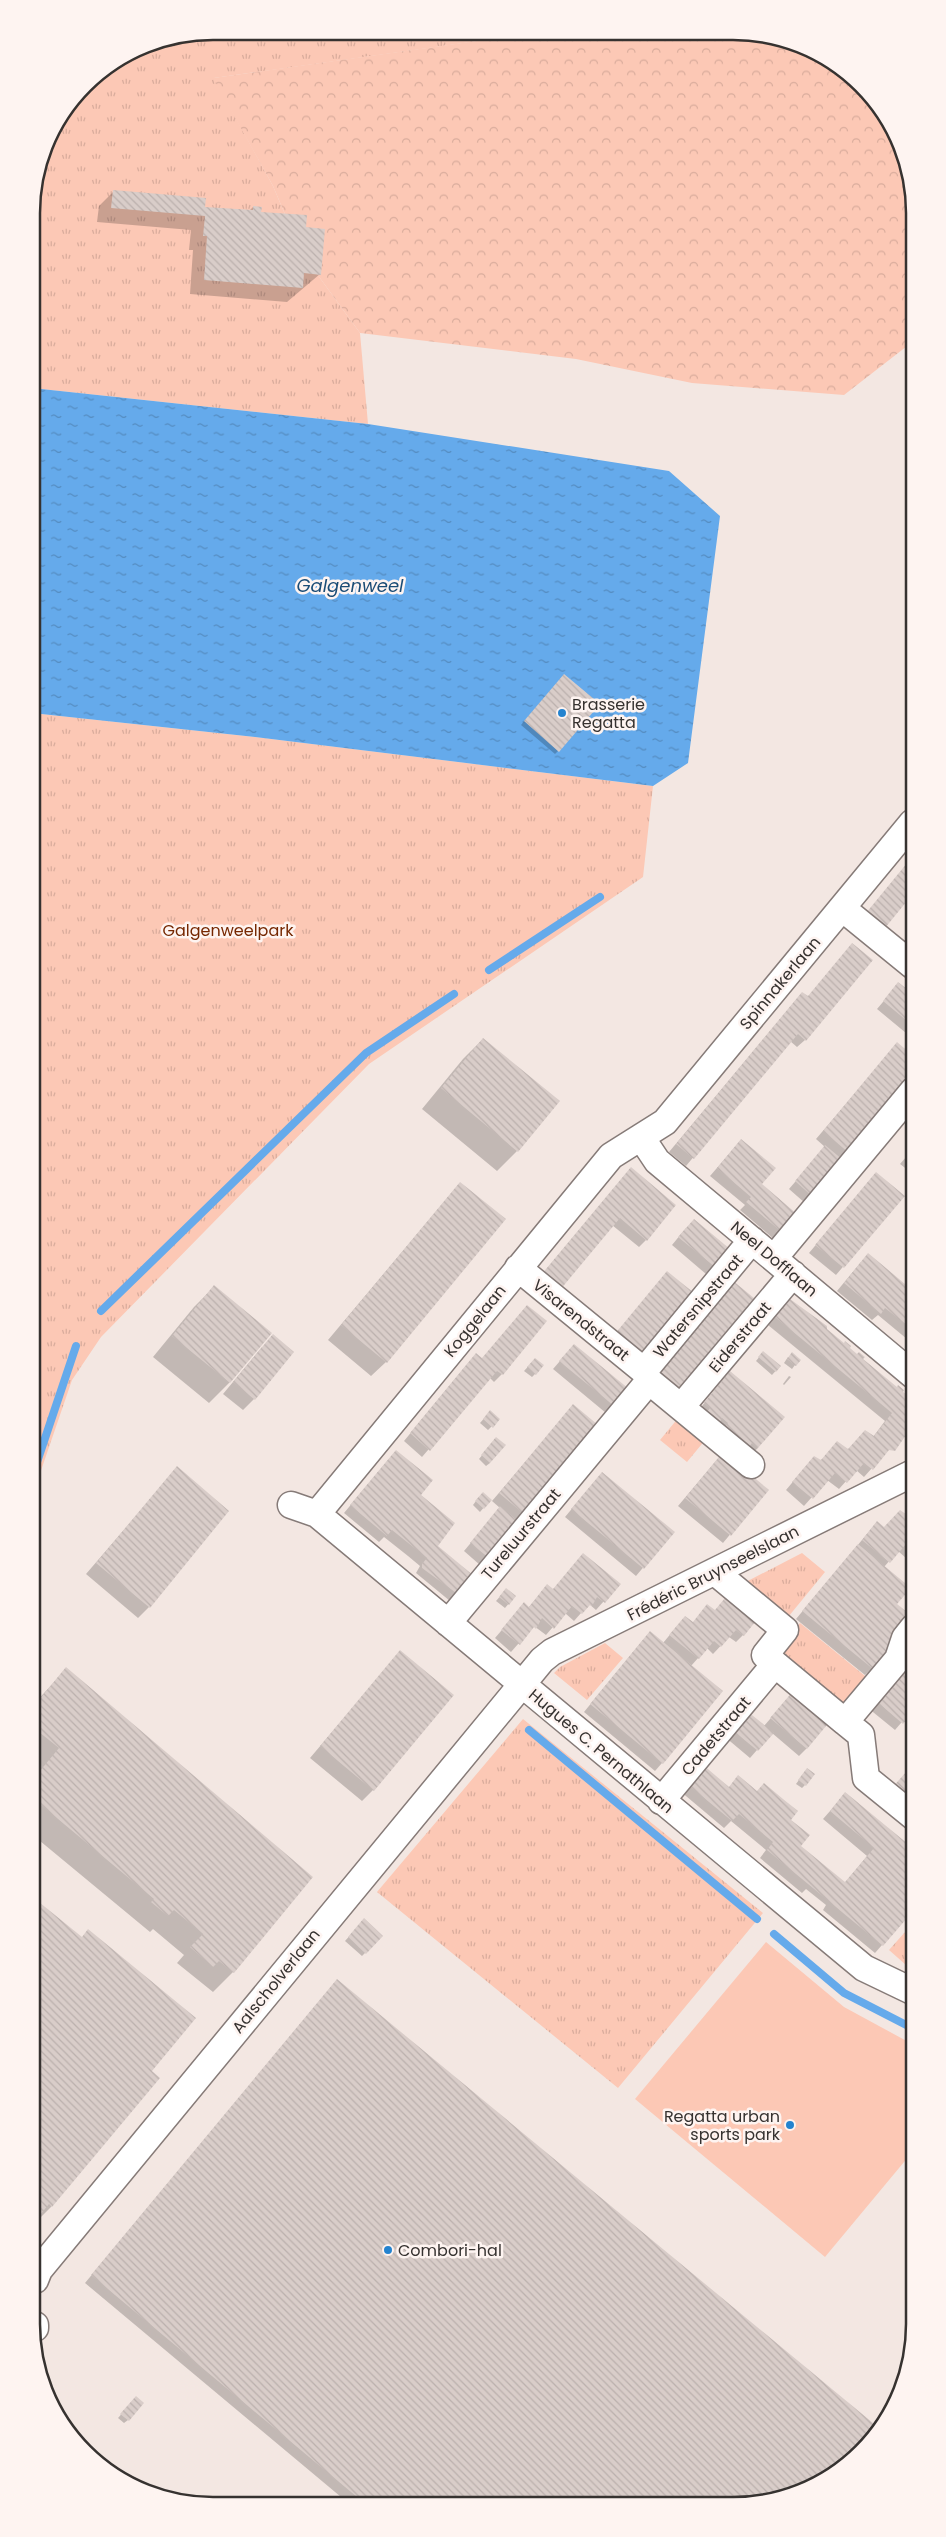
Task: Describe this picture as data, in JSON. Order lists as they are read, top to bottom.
{
  "streets": {
    "street": [
      "Spinnakerlaan",
      "Neel Dofflaan",
      "Watersnipstraat",
      "Visarendstraat",
      "Koggelaan",
      "Eiderstraat",
      "Tureluurstraat",
      "Frédéric Bruynseelslaan",
      "Cadetstraat",
      "Hugues C. Pernathlaan",
      "Aalscholverlaan"
    ]
  },
  "crossings": [
    ["Spinnakerlaan", "Neel Dofflaan"],
    ["Spinnakerlaan", "Koggelaan"],
    ["Neel Dofflaan", "Watersnipstraat"],
    ["Neel Dofflaan", "Koggelaan"],
    ["Neel Dofflaan", "Eiderstraat"],
    ["Watersnipstraat", "Visarendstraat"],
    ["Watersnipstraat", "Tureluurstraat"],
    ["Visarendstraat", "Koggelaan"],
    ["Visarendstraat", "Eiderstraat"],
    ["Koggelaan", "Hugues C. Pernathlaan"],
    ["Tureluurstraat", "Hugues C. Pernathlaan"],
    ["Frédéric Bruynseelslaan", "Hugues C. Pernathlaan"],
    ["Frédéric Bruynseelslaan", "Aalscholverlaan"],
    ["Cadetstraat", "Hugues C. Pernathlaan"],
    ["Hugues C. Pernathlaan", "Aalscholverlaan"]
  ],
  "water": ["Galgenweel"],
  "parks": ["Galgenweelpark"],
  "places": ["Brasserie Regatta", "Regatta urban sports park", "Combori-hal"]
}
